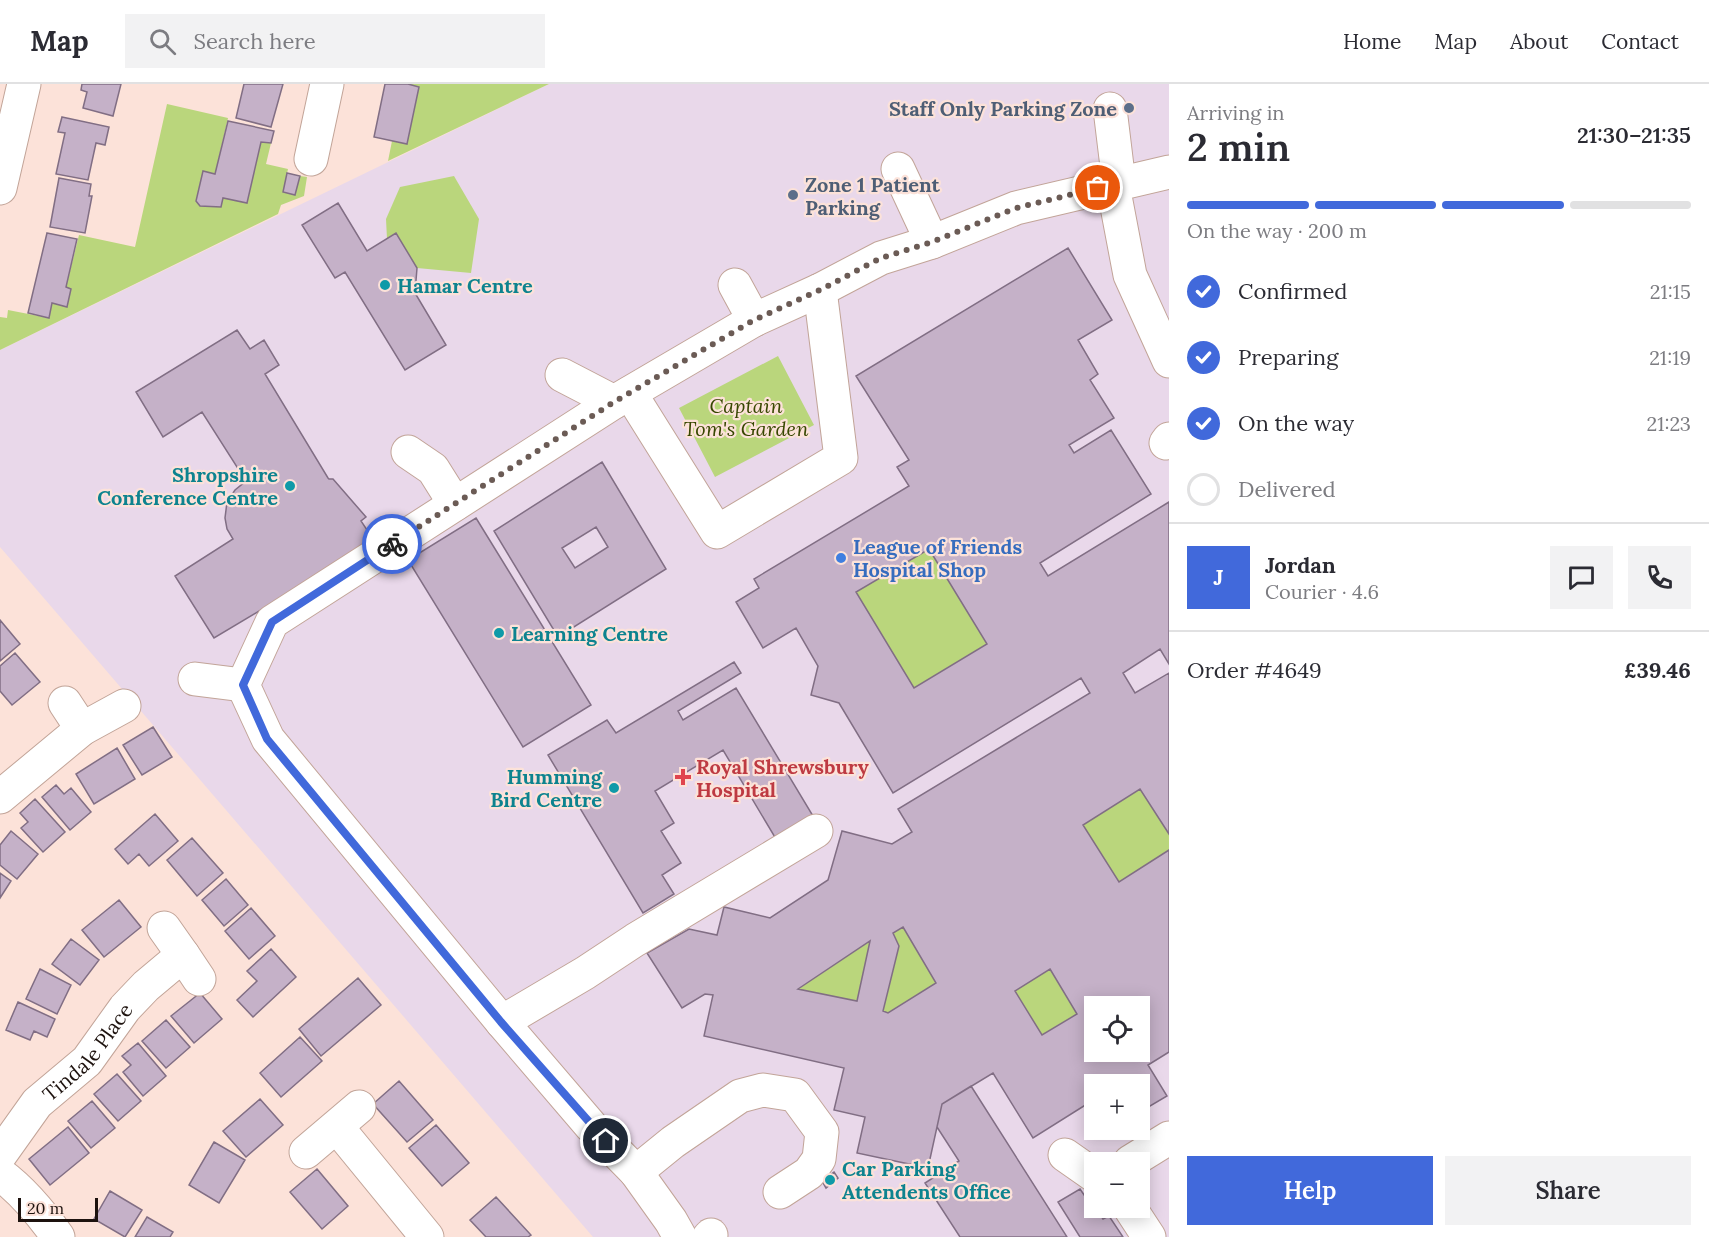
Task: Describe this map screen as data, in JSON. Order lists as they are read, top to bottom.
{
  "streets": {
    "street": ["Tindale Place"]
  },
  "parks": ["Captain Tom's Garden"],
  "places": {
    "other": [
      "Staff Only Parking Zone",
      "Zone 1 Patient Parking",
      "Hamar Centre",
      "Shropshire Conference Centre",
      "League of Friends Hospital Shop",
      "Learning Centre",
      "Humming Bird Centre",
      "Car Parking Attendents Office"
    ],
    "health": ["Royal Shrewsbury Hospital"]
  },
  "scale_bar": "20 m",
  "page": {
    "header": "Map",
    "search": "Search here",
    "nav": [
      "Home",
      "Map",
      "About",
      "Contact"
    ],
    "heading": ["2 min", "Arriving in", "21:30–21:35"],
    "panel": [
      "Jordan",
      "Courier · 4.6",
      "Order #4649",
      "£39.46"
    ],
    "bar": "On the way · 200 m",
    "list": [
      ["Confirmed", "21:15"],
      ["Preparing", "21:19"],
      ["On the way", "21:23"],
      "Delivered"
    ],
    "round": "J",
    "map_buttons": ["+", "−"],
    "buttons": ["Help", "Share"],
    "scale": "20 m"
  }
}
